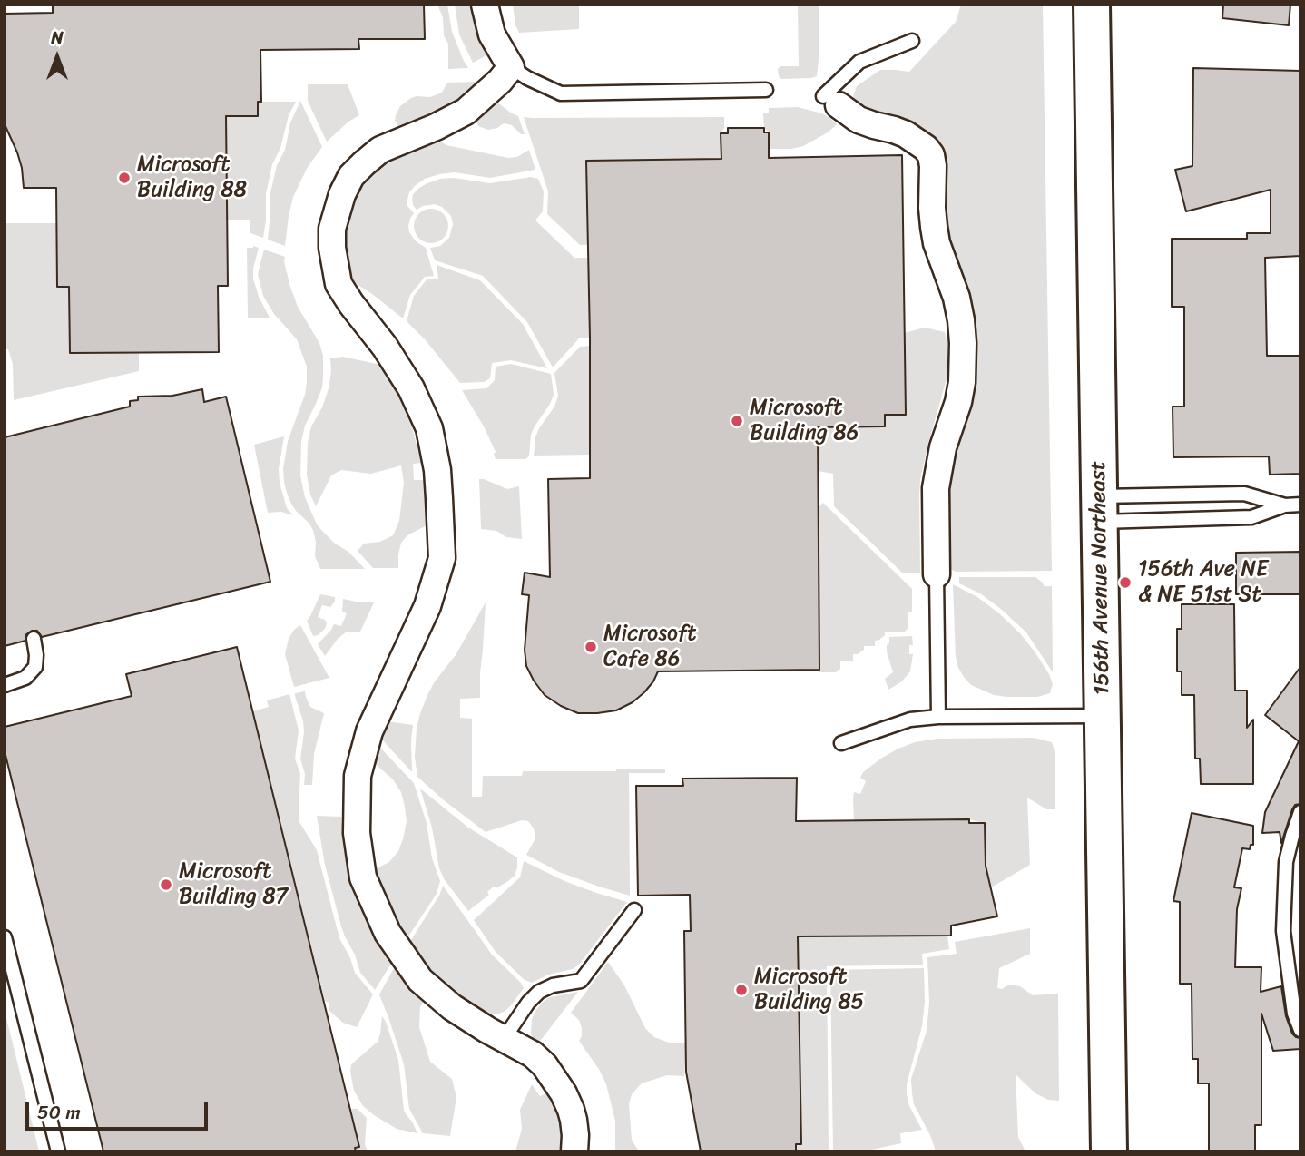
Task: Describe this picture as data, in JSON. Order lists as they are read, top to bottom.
{
  "streets": {
    "main road": ["156th Avenue Northeast"]
  },
  "places": [
    "Microsoft Building 88",
    "Microsoft Building 86",
    "156th Ave NE & NE 51st St",
    "Microsoft Cafe 86",
    "Microsoft Building 87",
    "Microsoft Building 85"
  ],
  "scale_bar": "50 m",
  "north": "top"
}
